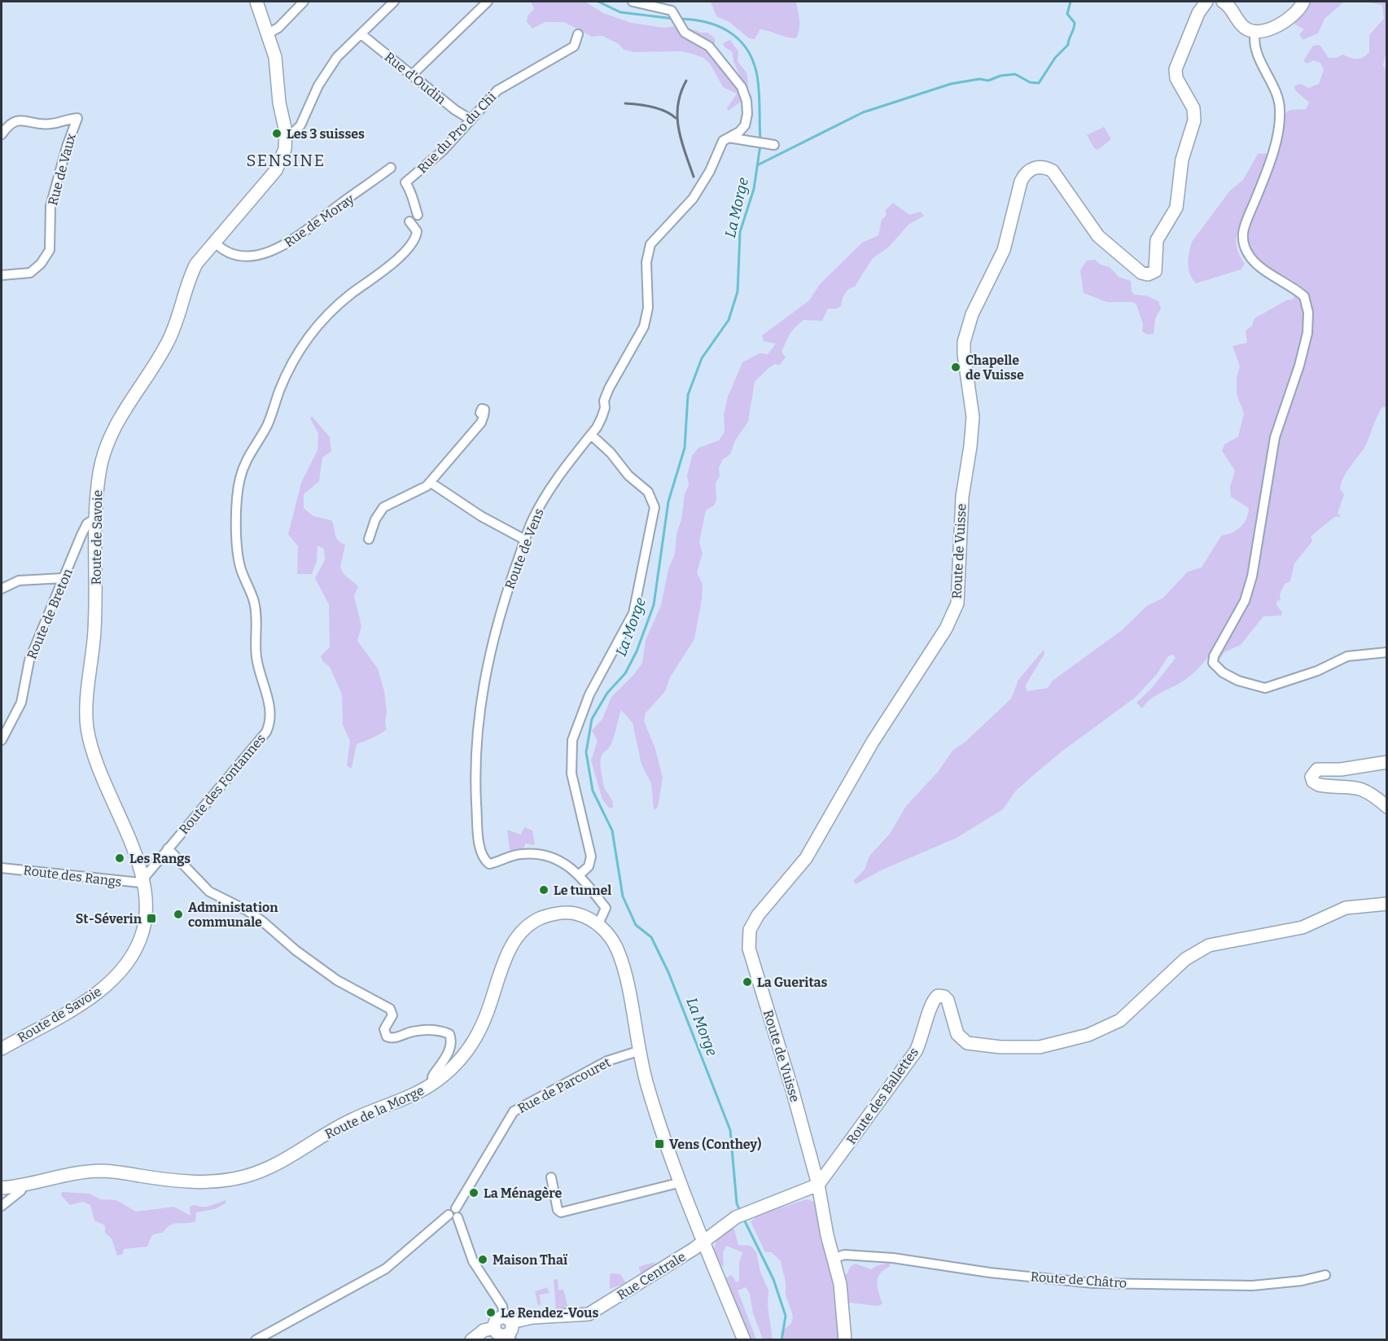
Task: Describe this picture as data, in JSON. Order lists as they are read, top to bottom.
{
  "streets": {
    "street": [
      "Rue d'Oudin",
      "Rue du Pro du Chi",
      "Rue de Vaux",
      "Rue de Moray",
      "Route de Savoie",
      "Route de Vens",
      "Route de Vuisse",
      "Route de Breton",
      "Route des Fontannes",
      "Route des Rangs",
      "Rue de Parcouret",
      "Route des Ballettes",
      "Route de la Morge",
      "Rue Centrale",
      "Route de Châtro"
    ]
  },
  "crossings": [
    ["Rue d'Oudin", "Rue du Pro du Chi"],
    ["Rue de Moray", "Route de Savoie"],
    ["Route de Savoie", "Route de Breton"],
    ["Route de Savoie", "Route des Fontannes"],
    ["Route de Savoie", "Route des Rangs"],
    ["Route de Vuisse", "Route des Ballettes"],
    ["Route de Vuisse", "Rue Centrale"],
    ["Route de Vuisse", "Route de Châtro"],
    ["Route des Fontannes", "Route des Rangs"],
    ["Rue de Parcouret", "Route de la Morge"],
    ["Route des Ballettes", "Rue Centrale"],
    ["Route de la Morge", "Rue Centrale"]
  ],
  "districts": ["SENSINE"],
  "water": ["La Morge"],
  "places": {
    "other": [
      "Les 3 suisses",
      "Chapelle de Vuisse",
      "Les Rangs",
      "Le tunnel",
      "Administation communale",
      "La Gueritas",
      "La Ménagère",
      "Maison Thaï",
      "Le Rendez-Vous"
    ],
    "transit": ["St-Séverin", "Vens (Conthey)"]
  }
}
